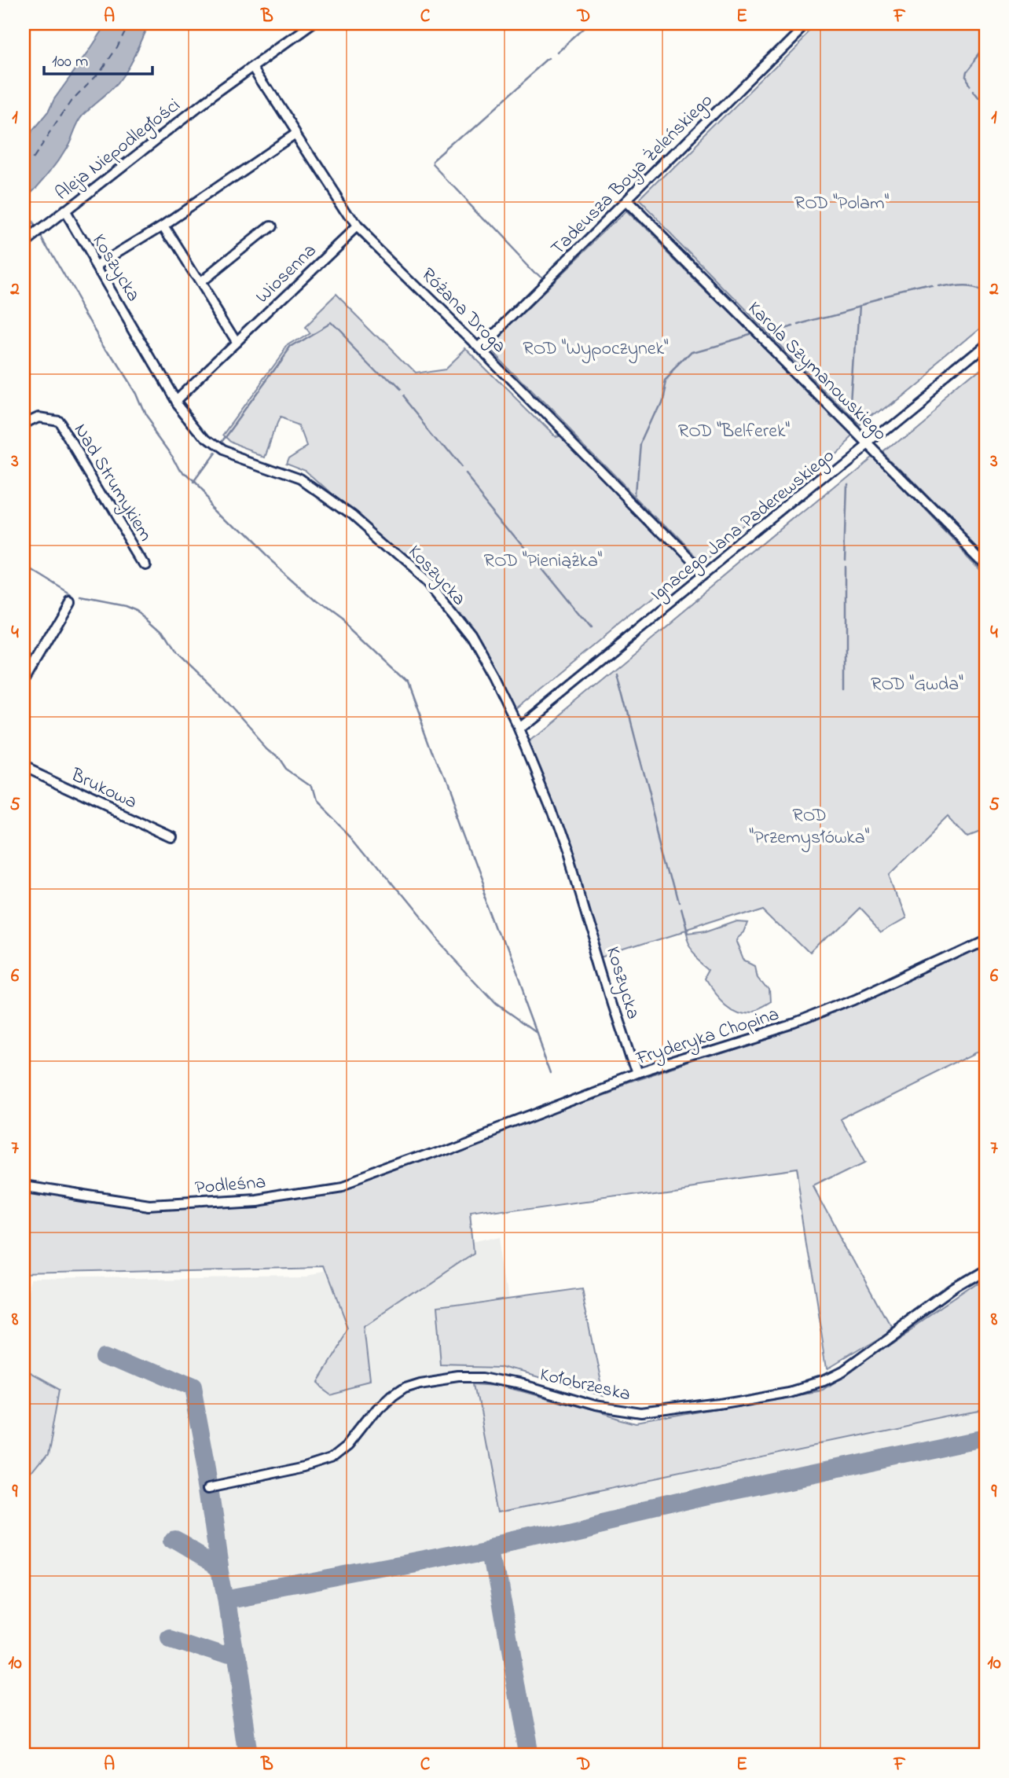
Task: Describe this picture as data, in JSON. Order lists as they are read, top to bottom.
{
  "streets": {
    "street": [
      "Aleja Niepodległości",
      "Tadeusza Boya Żeleńskiego",
      "Koszycka",
      "Wiosenna",
      "Różana Droga",
      "Karola Szymanowskiego",
      "Nad Strumykiem",
      "Ignacego Jana Paderewskiego",
      "Brukowa",
      "Fryderyka Chopina",
      "Podleśna",
      "Kołobrzeska"
    ]
  },
  "crossings": [
    ["Aleja Niepodległości", "Koszycka"],
    ["Aleja Niepodległości", "Różana Droga"],
    ["Tadeusza Boya Żeleńskiego", "Różana Droga"],
    ["Tadeusza Boya Żeleńskiego", "Karola Szymanowskiego"],
    ["Koszycka", "Wiosenna"],
    ["Koszycka", "Ignacego Jana Paderewskiego"],
    ["Koszycka", "Fryderyka Chopina"],
    ["Wiosenna", "Różana Droga"],
    ["Różana Droga", "Ignacego Jana Paderewskiego"],
    ["Karola Szymanowskiego", "Ignacego Jana Paderewskiego"],
    ["Fryderyka Chopina", "Podleśna"]
  ],
  "parks": [
    "ROD \"Polam\"",
    "ROD \"Wypoczynek\"",
    "ROD \"Belferek\"",
    "ROD \"Pieniążka\"",
    "ROD \"Gwda\"",
    "ROD \"Przemysłówka\""
  ],
  "scale_bar": "100 m",
  "grid": {
    "columns": [
      "A",
      "B",
      "C",
      "D",
      "E",
      "F"
    ],
    "rows": [
      "1",
      "2",
      "3",
      "4",
      "5",
      "6",
      "7",
      "8",
      "9",
      "10"
    ]
  }
}
